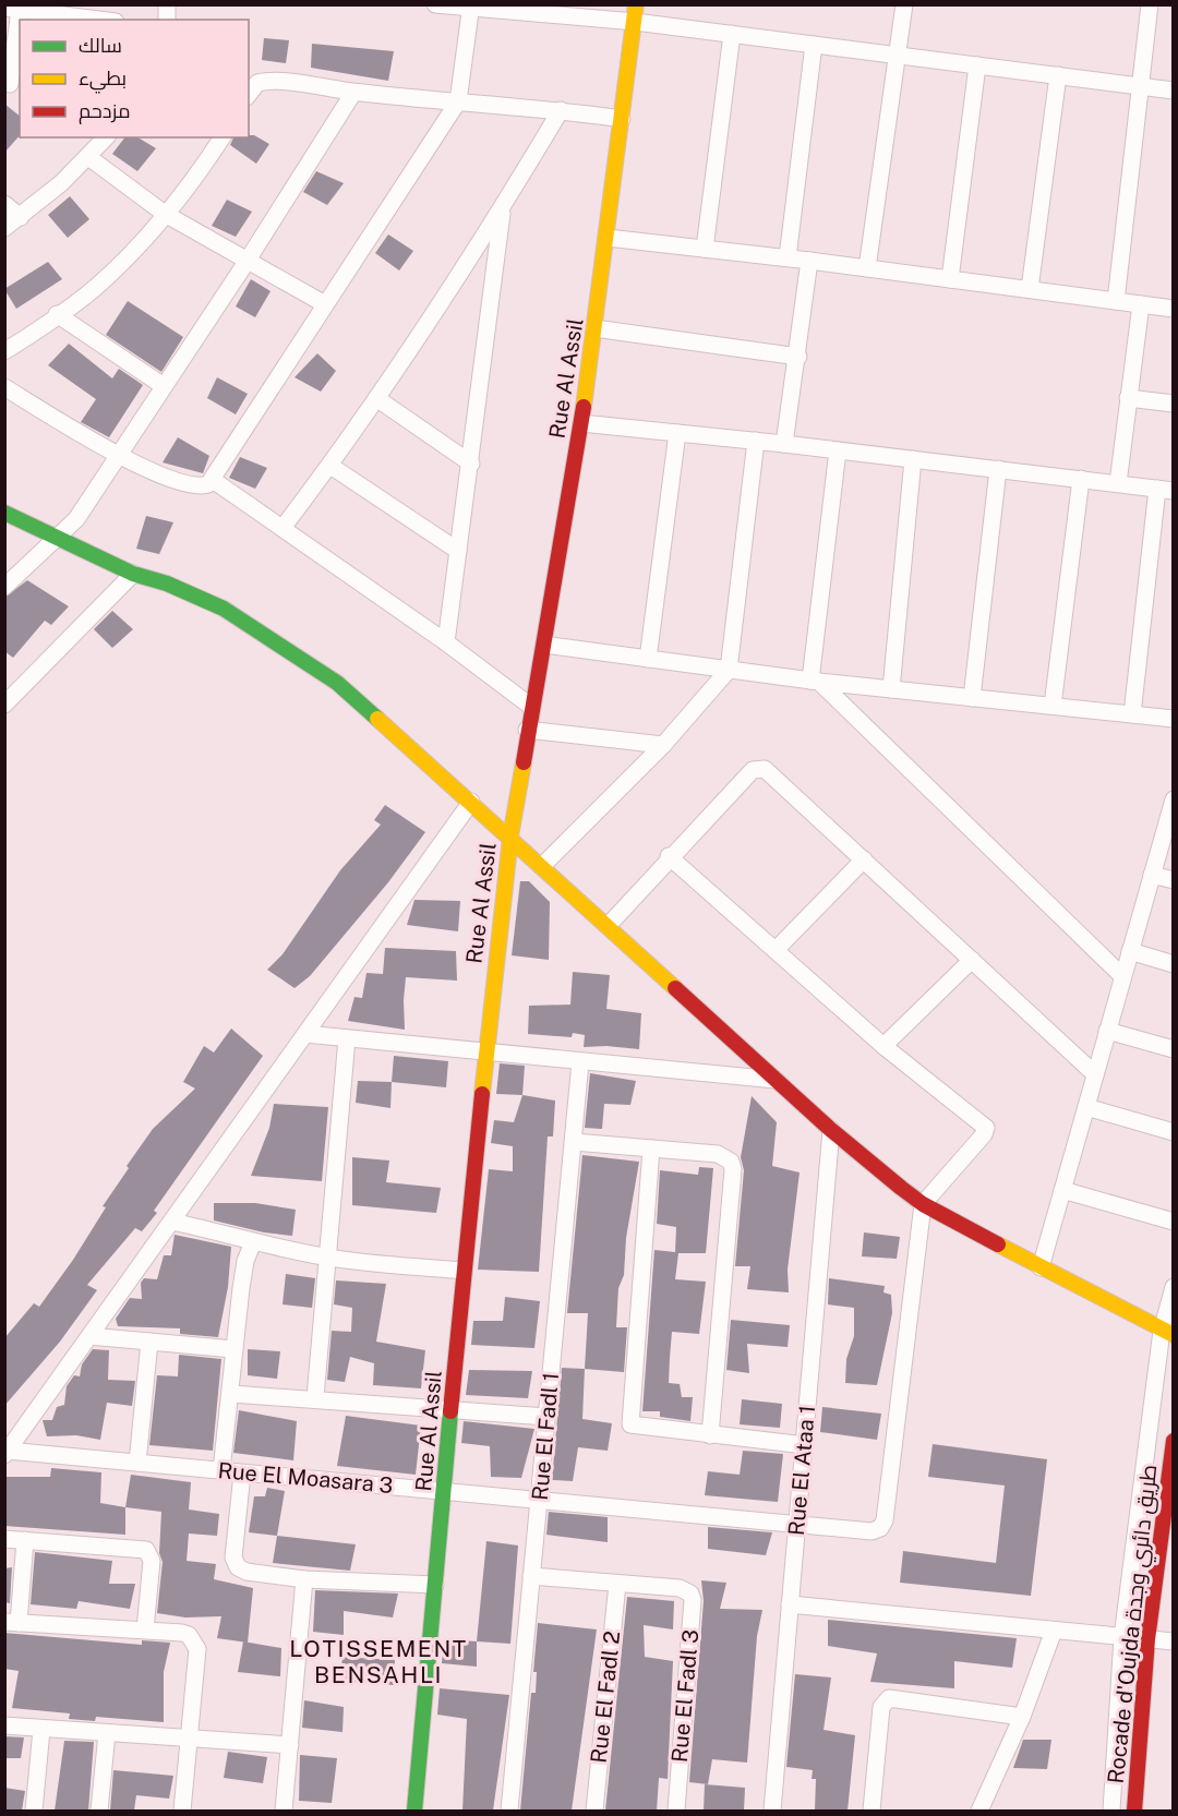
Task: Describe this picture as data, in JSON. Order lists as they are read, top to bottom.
{
  "streets": {
    "main road": ["Rue Al Assil", "Rocade d'Oujda طريق دائري وجدة"],
    "street": [
      "Rue El Fadl 1",
      "Rue El Ataa 1",
      "Rue El Moasara 3",
      "Rue El Fadl 3",
      "Rue El Fadl 2"
    ]
  },
  "crossings": [
    ["Rue Al Assil", "Rue El Moasara 3"],
    ["Rue El Fadl 1", "Rue El Moasara 3"],
    ["Rue El Ataa 1", "Rue El Moasara 3"],
    ["Rue El Fadl 3", "Rue El Fadl 2"]
  ],
  "districts": ["LOTISSEMENT BENSAHLI"],
  "legend": ["سالك", "بطيء", "مزدحم"]
}
